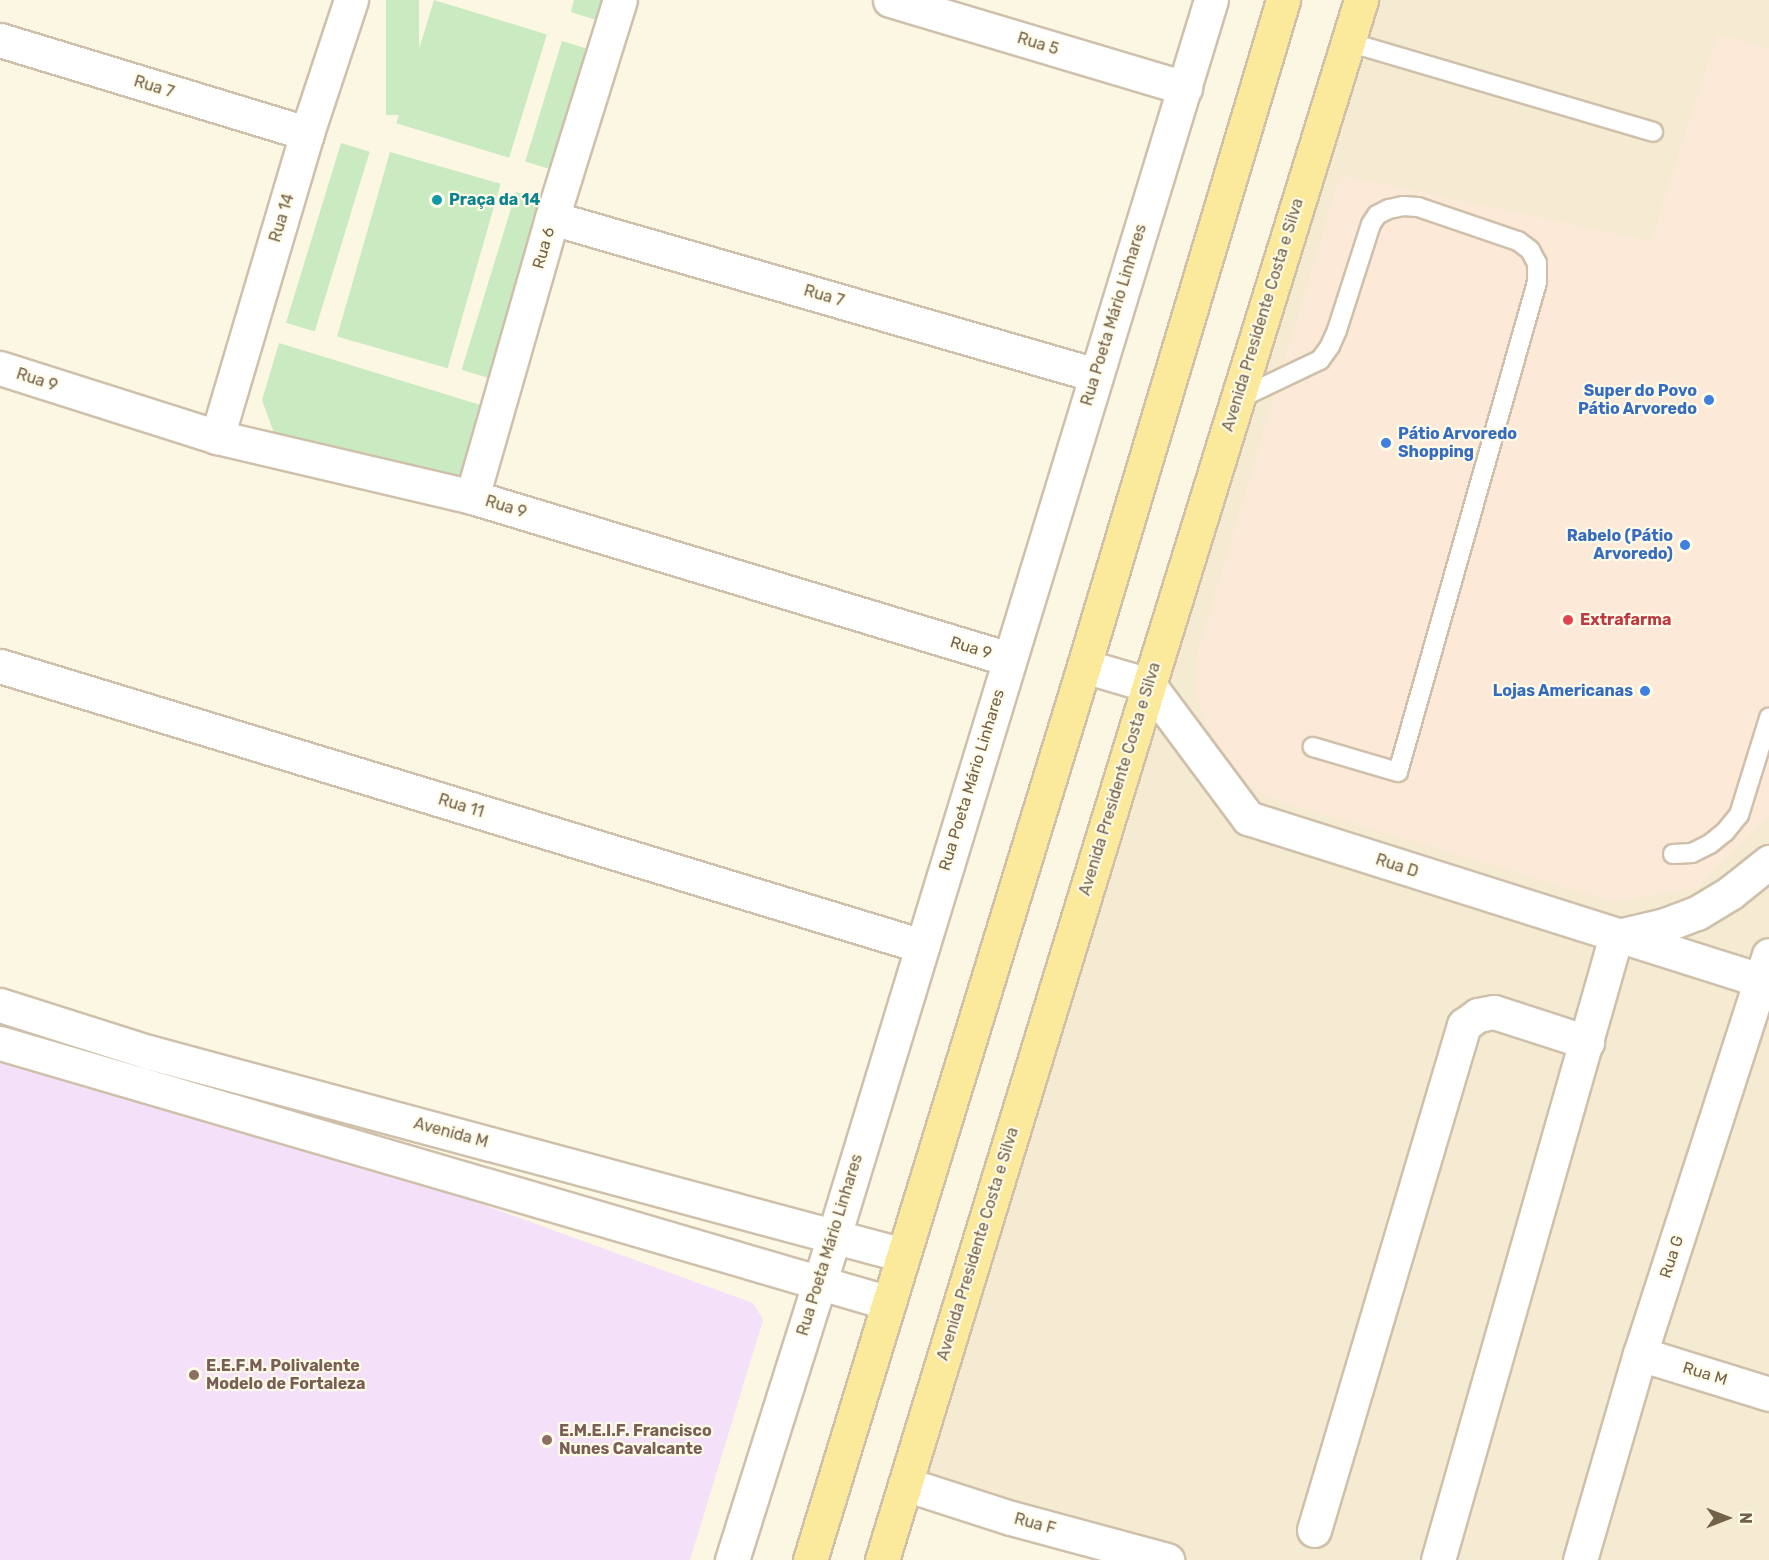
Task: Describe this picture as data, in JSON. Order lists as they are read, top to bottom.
{
  "streets": {
    "main road": ["Avenida Presidente Costa e Silva"],
    "street": [
      "Rua 5",
      "Rua 7",
      "Rua 14",
      "Rua 6",
      "Rua Poeta Mário Linhares",
      "Rua 9",
      "Rua 11",
      "Rua D",
      "Avenida M",
      "Rua G",
      "Rua M",
      "Rua F"
    ]
  },
  "crossings": [
    ["Rua 5", "Rua Poeta Mário Linhares"],
    ["Rua 7", "Rua 14"],
    ["Rua 7", "Rua 6"],
    ["Rua 7", "Rua Poeta Mário Linhares"],
    ["Rua 14", "Rua 9"],
    ["Rua 6", "Rua 9"],
    ["Rua Poeta Mário Linhares", "Rua 9"],
    ["Rua Poeta Mário Linhares", "Rua 11"],
    ["Rua Poeta Mário Linhares", "Avenida M"],
    ["Avenida Presidente Costa e Silva", "Rua D"],
    ["Avenida Presidente Costa e Silva", "Rua F"],
    ["Rua D", "Rua G"],
    ["Rua G", "Rua M"]
  ],
  "places": [
    "Praça da 14",
    "Super do Povo Pátio Arvoredo",
    "Pátio Arvoredo Shopping",
    "Rabelo (Pátio Arvoredo)",
    "Extrafarma",
    "Lojas Americanas",
    "E.E.F.M. Polivalente Modelo de Fortaleza",
    "E.M.E.I.F. Francisco Nunes Cavalcante"
  ],
  "north": "right"
}
